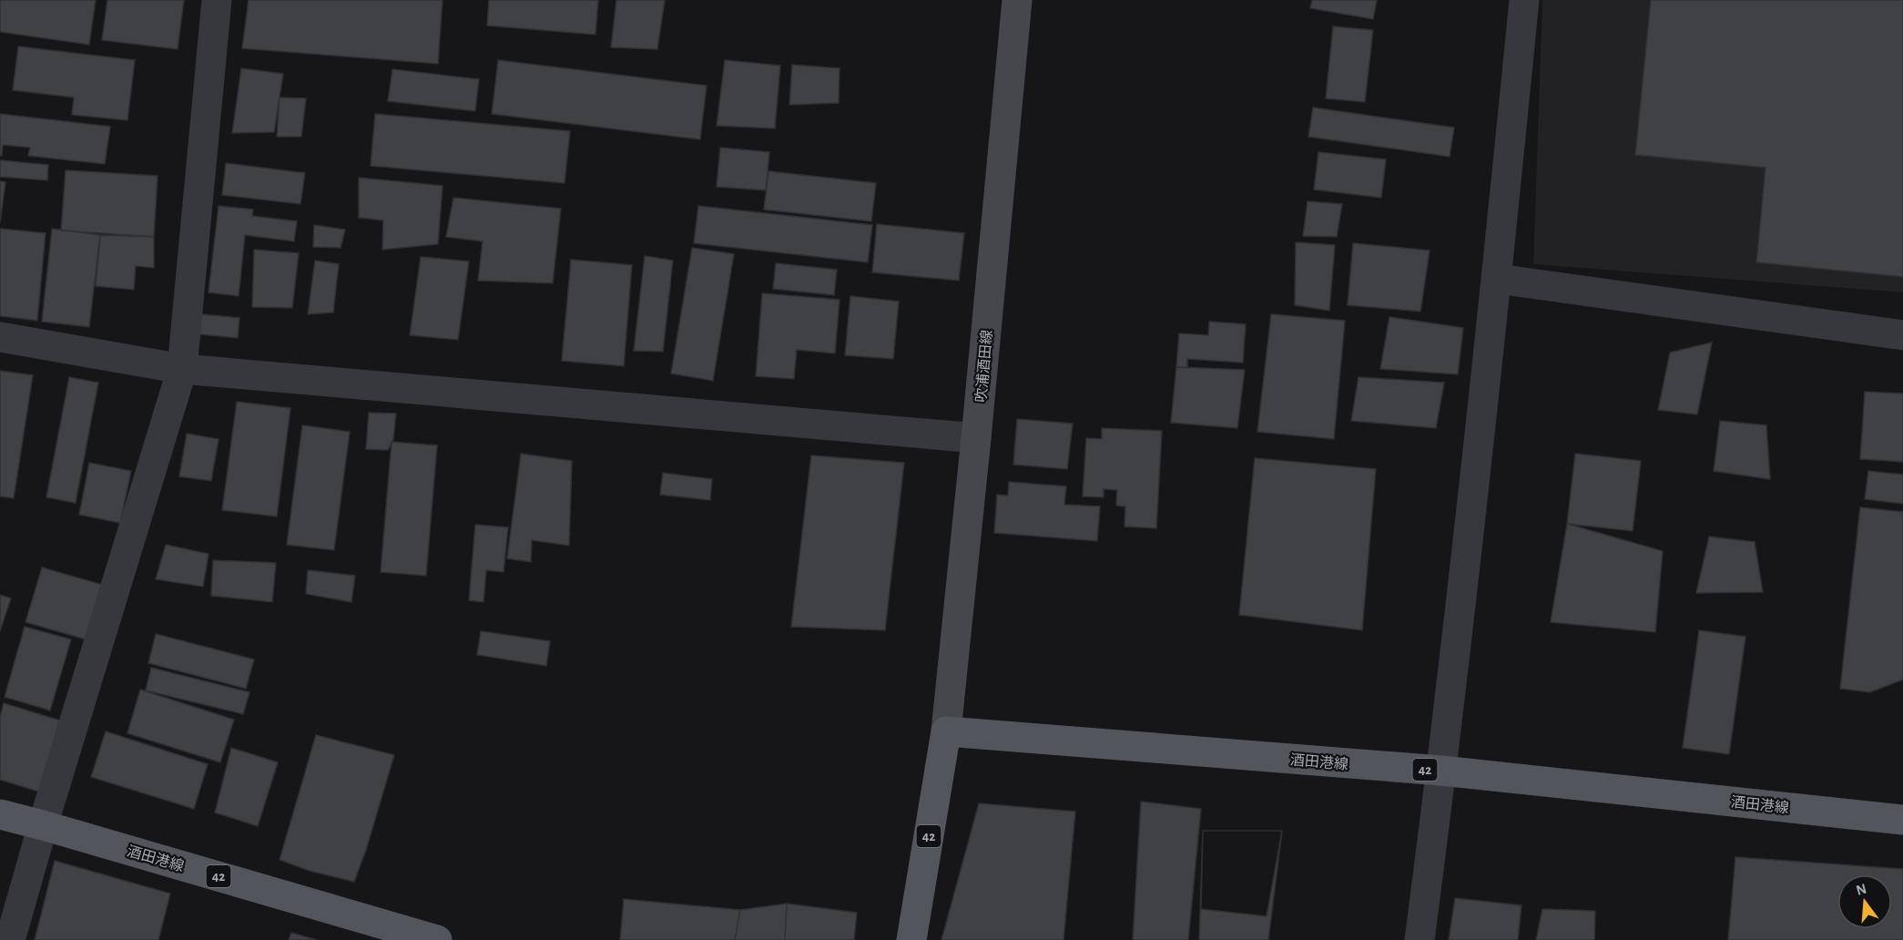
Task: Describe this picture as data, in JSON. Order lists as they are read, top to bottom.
{
  "streets": {
    "main road": ["吹浦酒田線", "酒田港線", "42"]
  },
  "crossings": [
    ["吹浦酒田線", "酒田港線"],
    ["吹浦酒田線", "42"],
    ["酒田港線", "42"]
  ],
  "north": "top"
}
